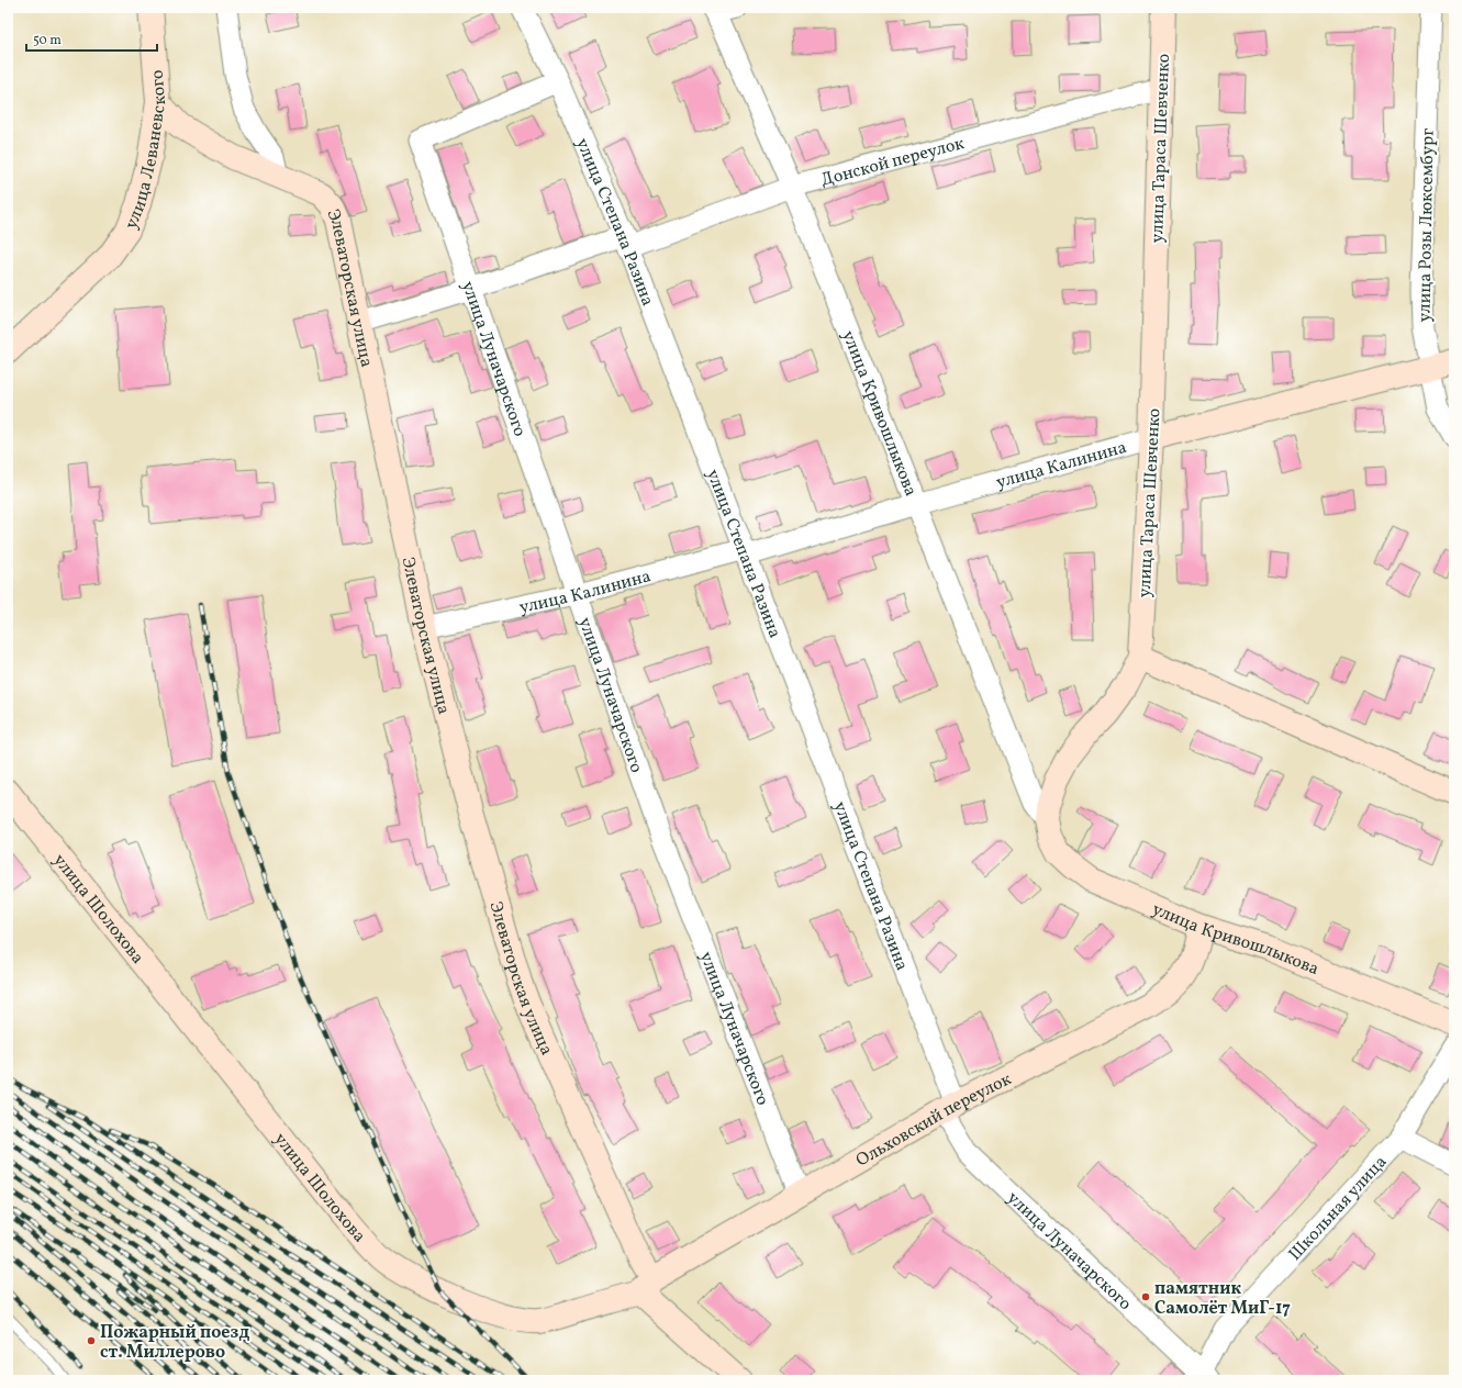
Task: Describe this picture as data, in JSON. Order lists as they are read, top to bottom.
{
  "streets": {
    "street": [
      "улица Леваневского",
      "улица Тараса Шевченко",
      "Донской переулок",
      "улица Степана Разина",
      "улица Розы Люксембург",
      "Элеваторская улица",
      "улица Луначарского",
      "улица Кривошлыкова",
      "улица Калинина",
      "улица Шолохова",
      "Ольховский переулок",
      "Школьная улица"
    ]
  },
  "crossings": [
    ["улица Леваневского", "Элеваторская улица"],
    ["улица Тараса Шевченко", "Донской переулок"],
    ["улица Тараса Шевченко", "улица Кривошлыкова"],
    ["улица Тараса Шевченко", "улица Калинина"],
    ["Донской переулок", "улица Степана Разина"],
    ["Донской переулок", "Элеваторская улица"],
    ["Донской переулок", "улица Луначарского"],
    ["Донской переулок", "улица Кривошлыкова"],
    ["улица Степана Разина", "улица Луначарского"],
    ["улица Степана Разина", "улица Калинина"],
    ["улица Степана Разина", "Ольховский переулок"],
    ["улица Розы Люксембург", "улица Калинина"],
    ["Элеваторская улица", "улица Калинина"],
    ["Элеваторская улица", "улица Шолохова"],
    ["Элеваторская улица", "Ольховский переулок"],
    ["улица Луначарского", "улица Калинина"],
    ["улица Луначарского", "Ольховский переулок"],
    ["улица Луначарского", "Школьная улица"],
    ["улица Кривошлыкова", "улица Калинина"],
    ["улица Кривошлыкова", "Ольховский переулок"],
    ["улица Шолохова", "Ольховский переулок"]
  ],
  "places": ["памятник Самолёт МиГ-17", "Пожарный поезд ст. Миллерово"],
  "scale_bar": "50 m"
}
